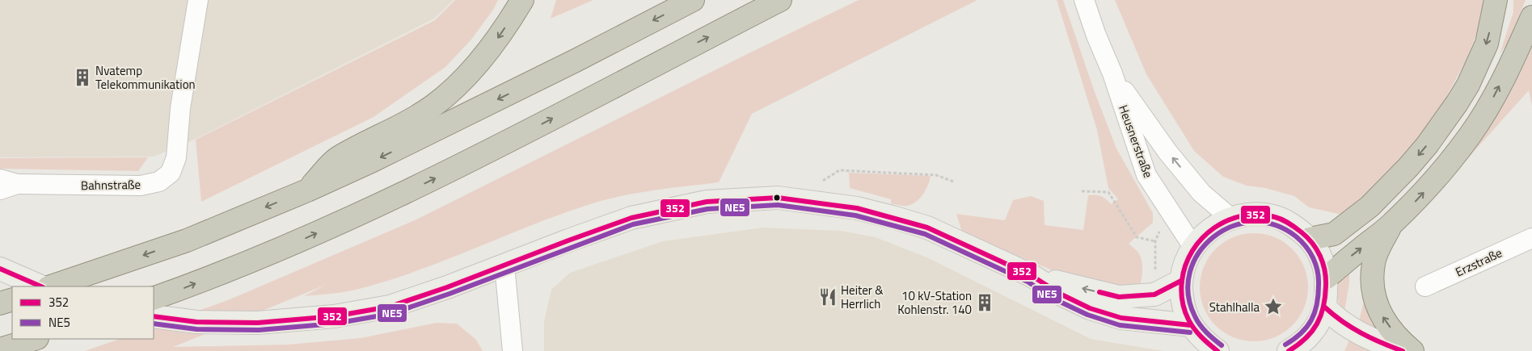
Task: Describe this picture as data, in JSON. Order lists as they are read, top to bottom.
{
  "streets": {
    "street": ["Heusnerstraße", "Bahnstraße", "Erzstraße"]
  },
  "places": {
    "building": ["Nvatemp Telekommunikation", "10 kV-Station Kohlenstr. 140"],
    "restaurant": ["Heiter & Herrlich"],
    "place": ["Stahlhalla"]
  },
  "lines": ["transit line 352", "transit line NE5"],
  "legend": ["352", "NE5"]
}
